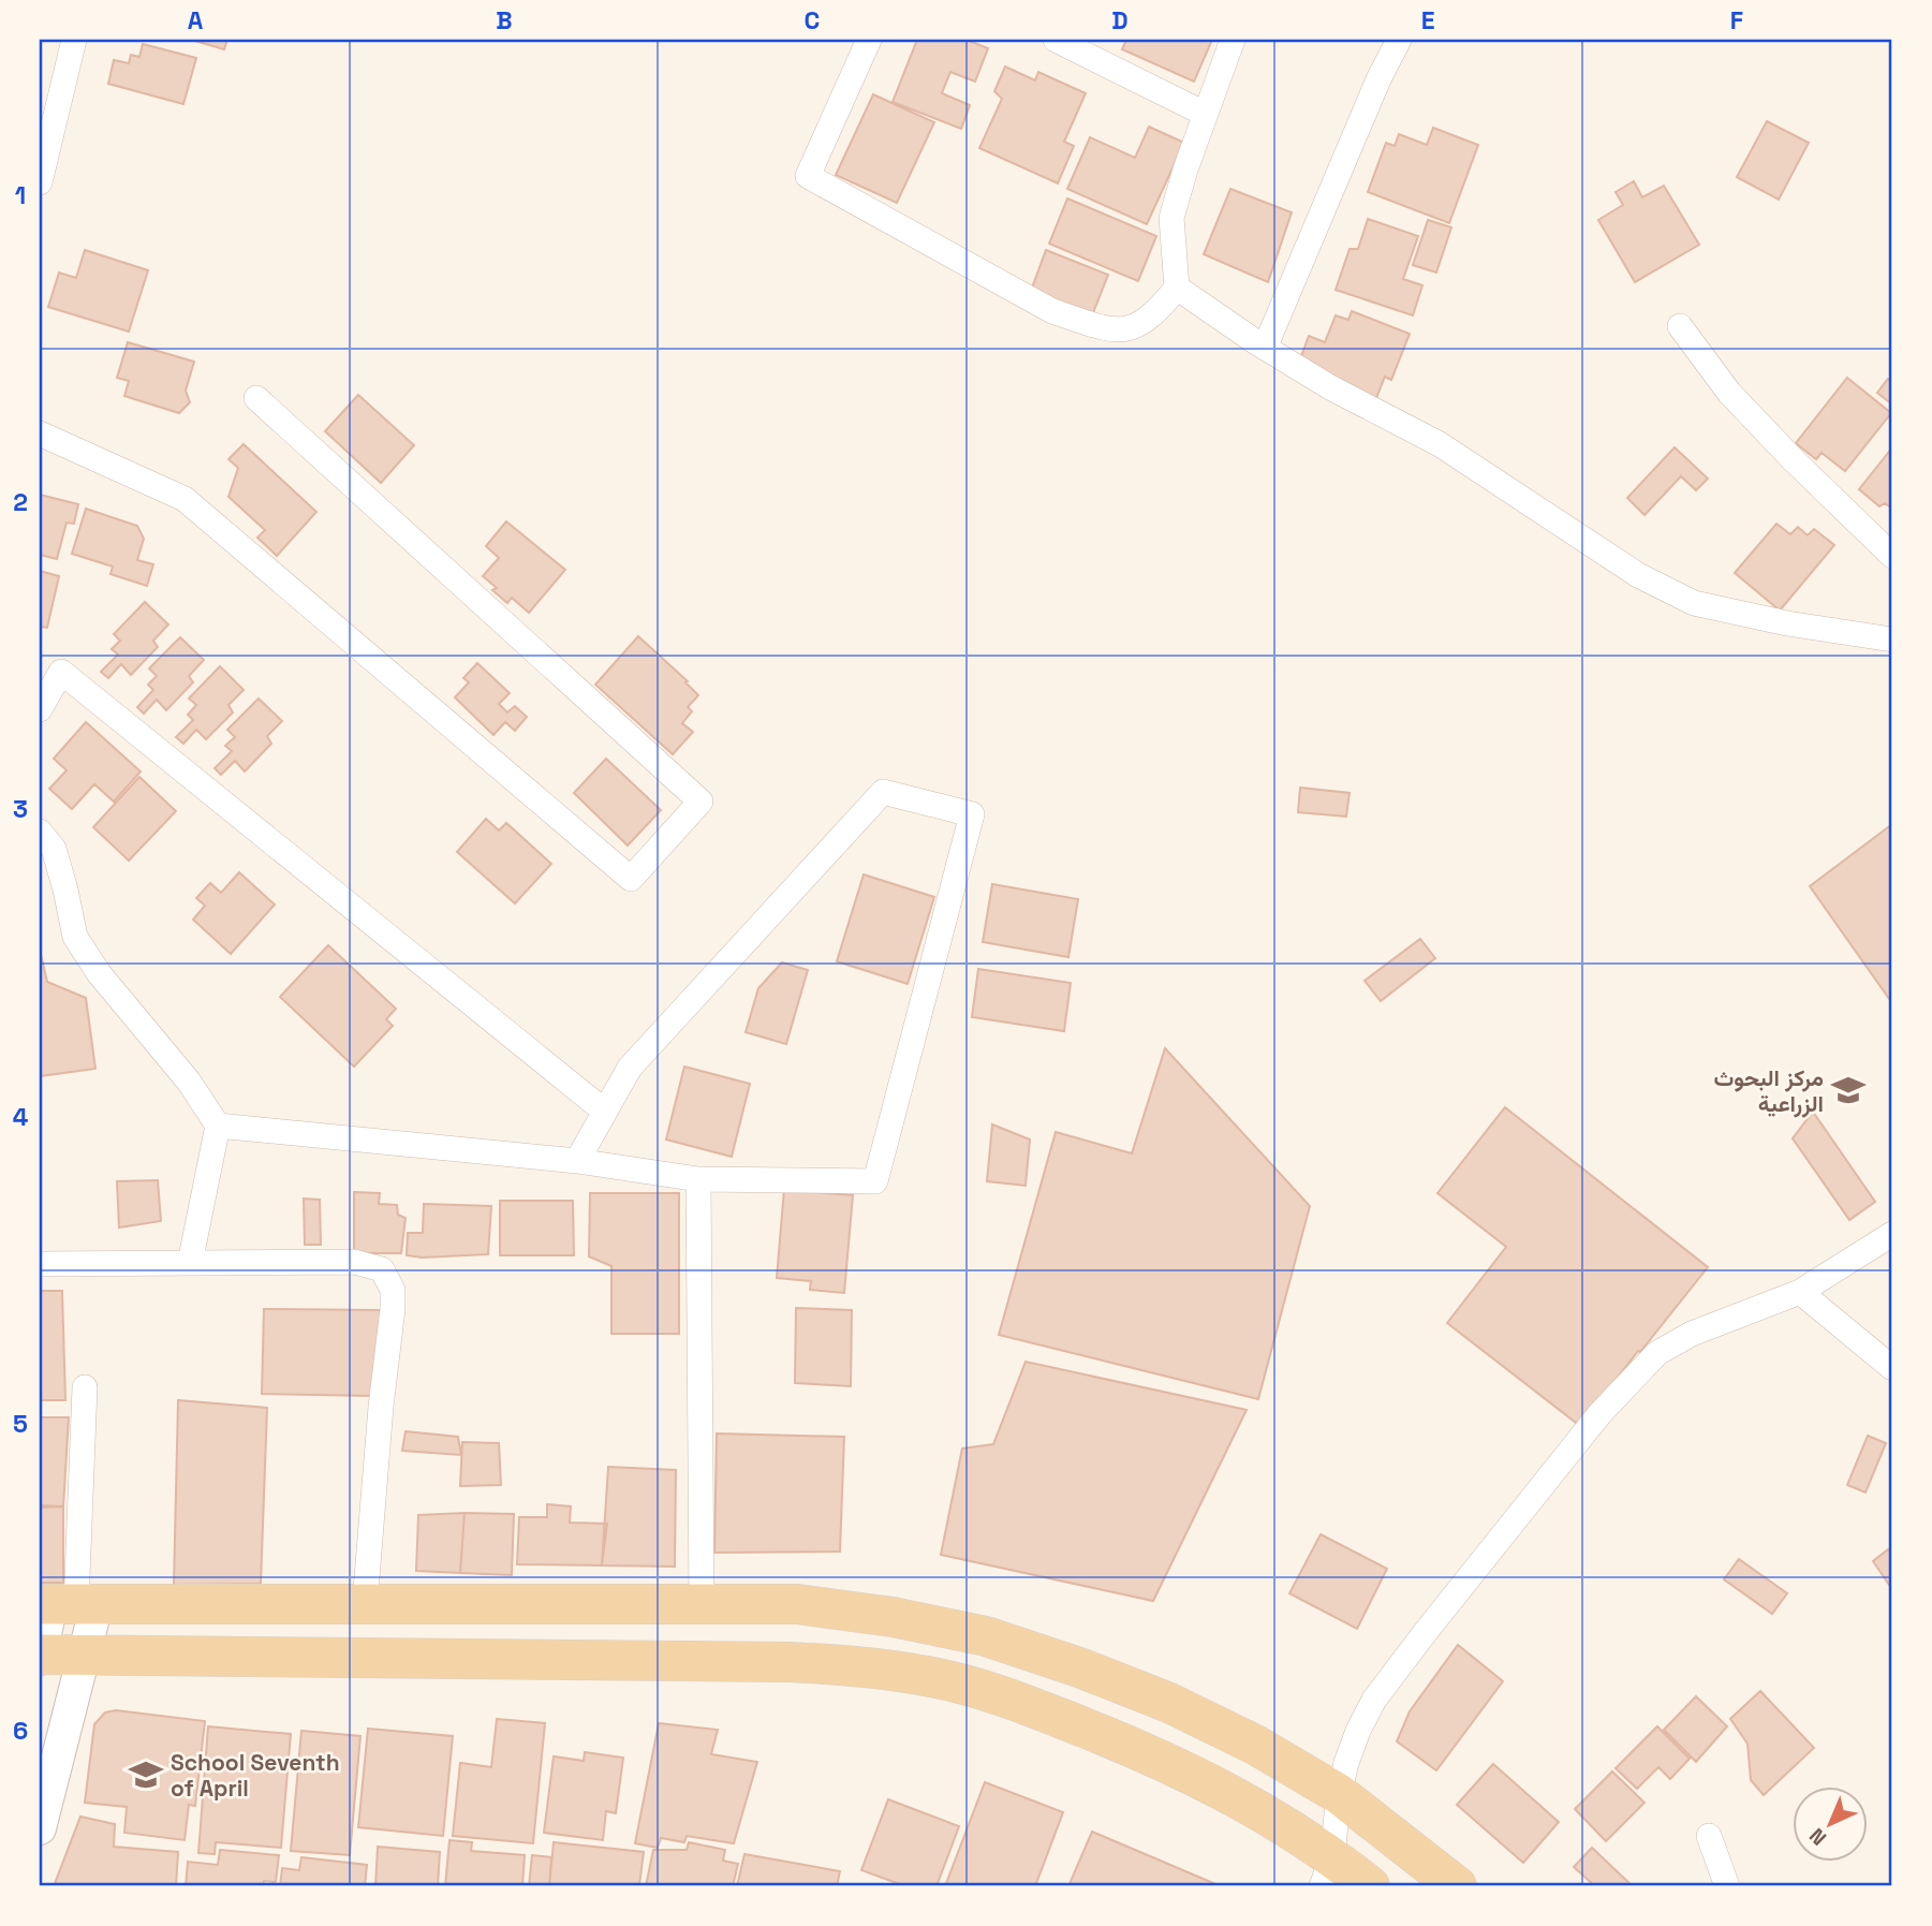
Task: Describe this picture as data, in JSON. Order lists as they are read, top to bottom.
{
  "places": {
    "school or university": ["مركز البحوث الزراعية", "School Seventh of April"]
  },
  "north": "bottom left",
  "grid": {
    "columns": [
      "A",
      "B",
      "C",
      "D",
      "E",
      "F"
    ],
    "rows": [
      "1",
      "2",
      "3",
      "4",
      "5",
      "6"
    ]
  }
}
